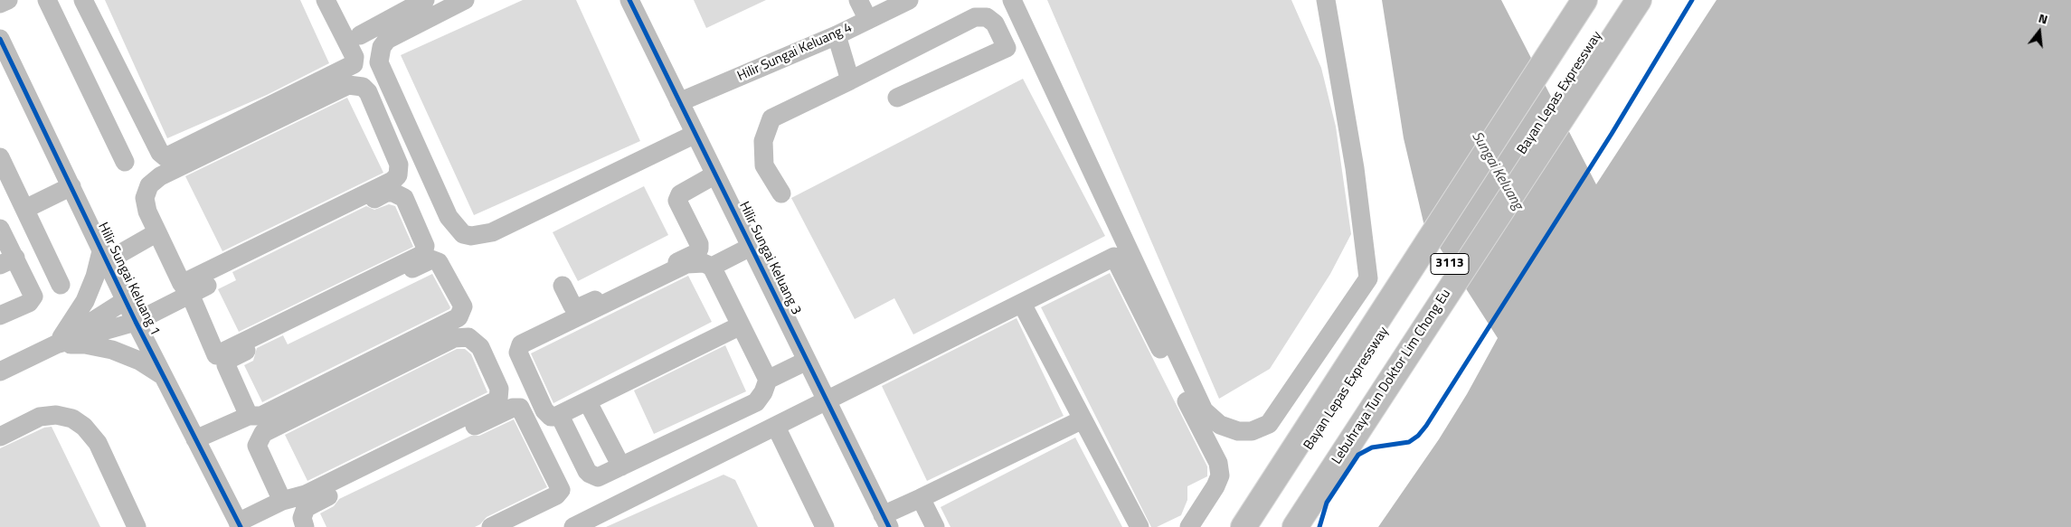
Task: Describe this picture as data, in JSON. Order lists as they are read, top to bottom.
{
  "streets": {
    "highway": ["Bayan Lepas Expressway", "3113", "Lebuhraya Tun Doktor Lim Chong Eu"],
    "street": ["Hilir Sungai Keluang 4", "Hilir Sungai Keluang 3", "Hilir Sungai Keluang 1"]
  },
  "crossings": [
    ["Hilir Sungai Keluang 4", "Hilir Sungai Keluang 3"]
  ],
  "water": ["Sungai Keluang"],
  "north": "top"
}
